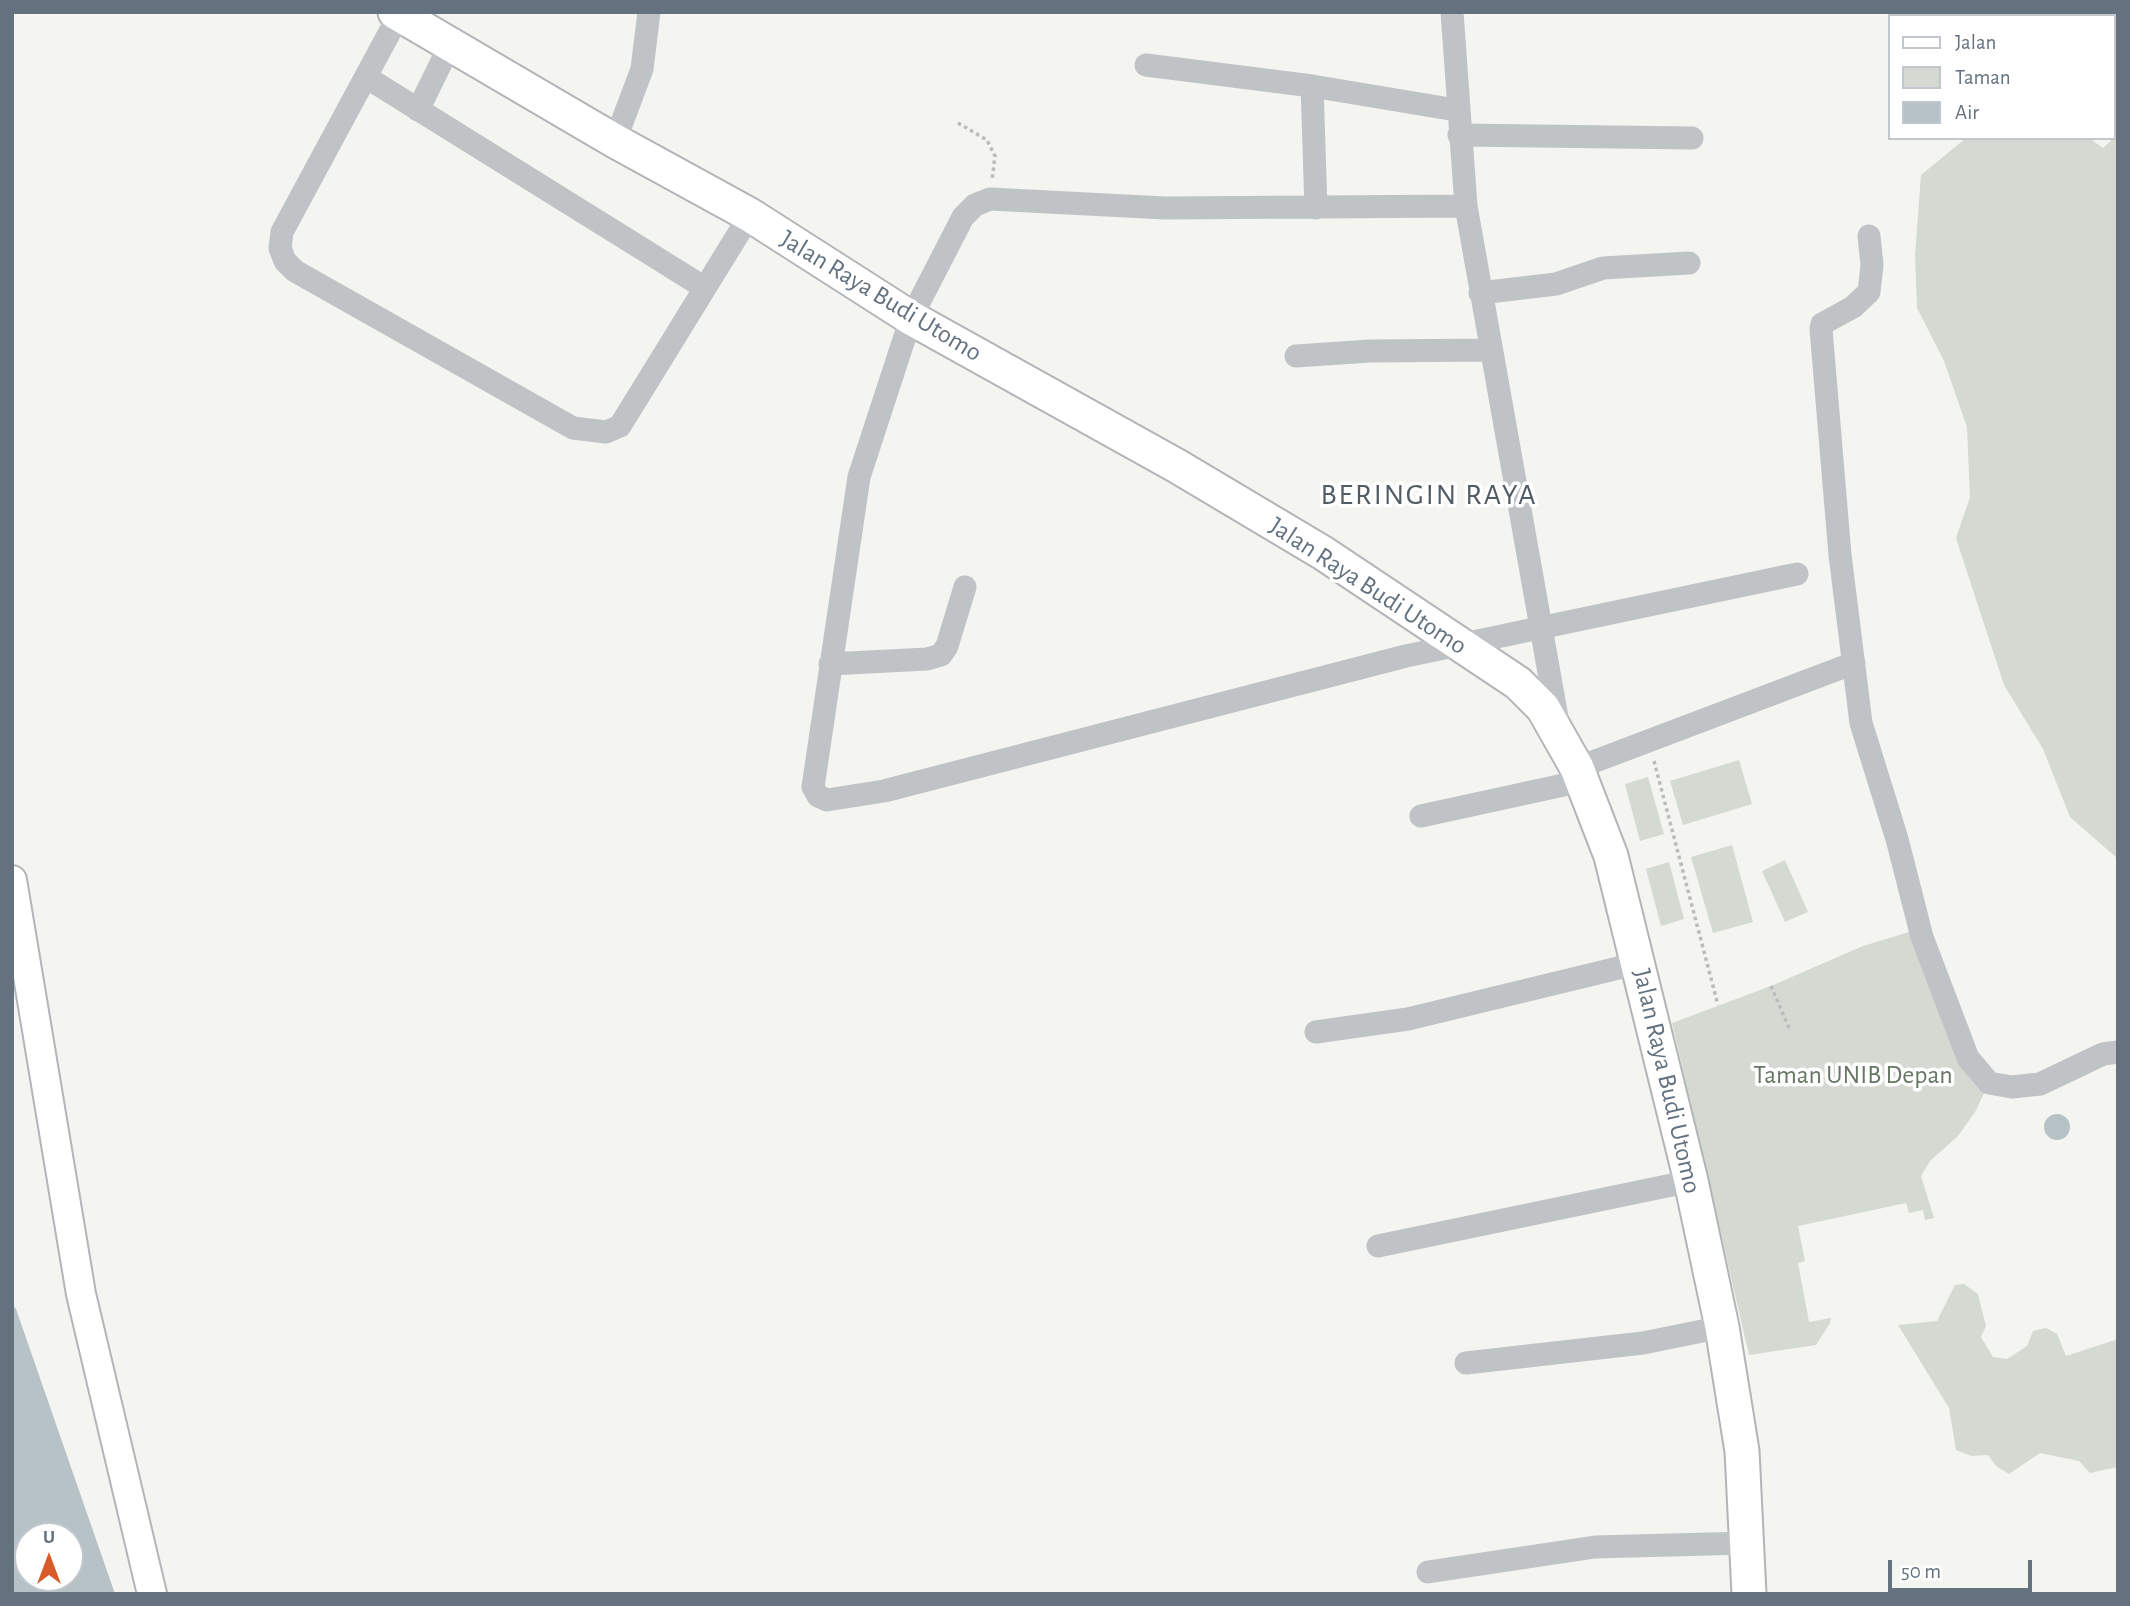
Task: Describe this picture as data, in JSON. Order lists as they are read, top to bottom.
{
  "streets": {
    "highway": ["Jalan Raya Budi Utomo"]
  },
  "districts": ["BERINGIN RAYA"],
  "parks": ["Taman UNIB Depan"],
  "legend": ["Jalan", "Taman", "Air"],
  "scale_bar": "50 m",
  "north": "top"
}
